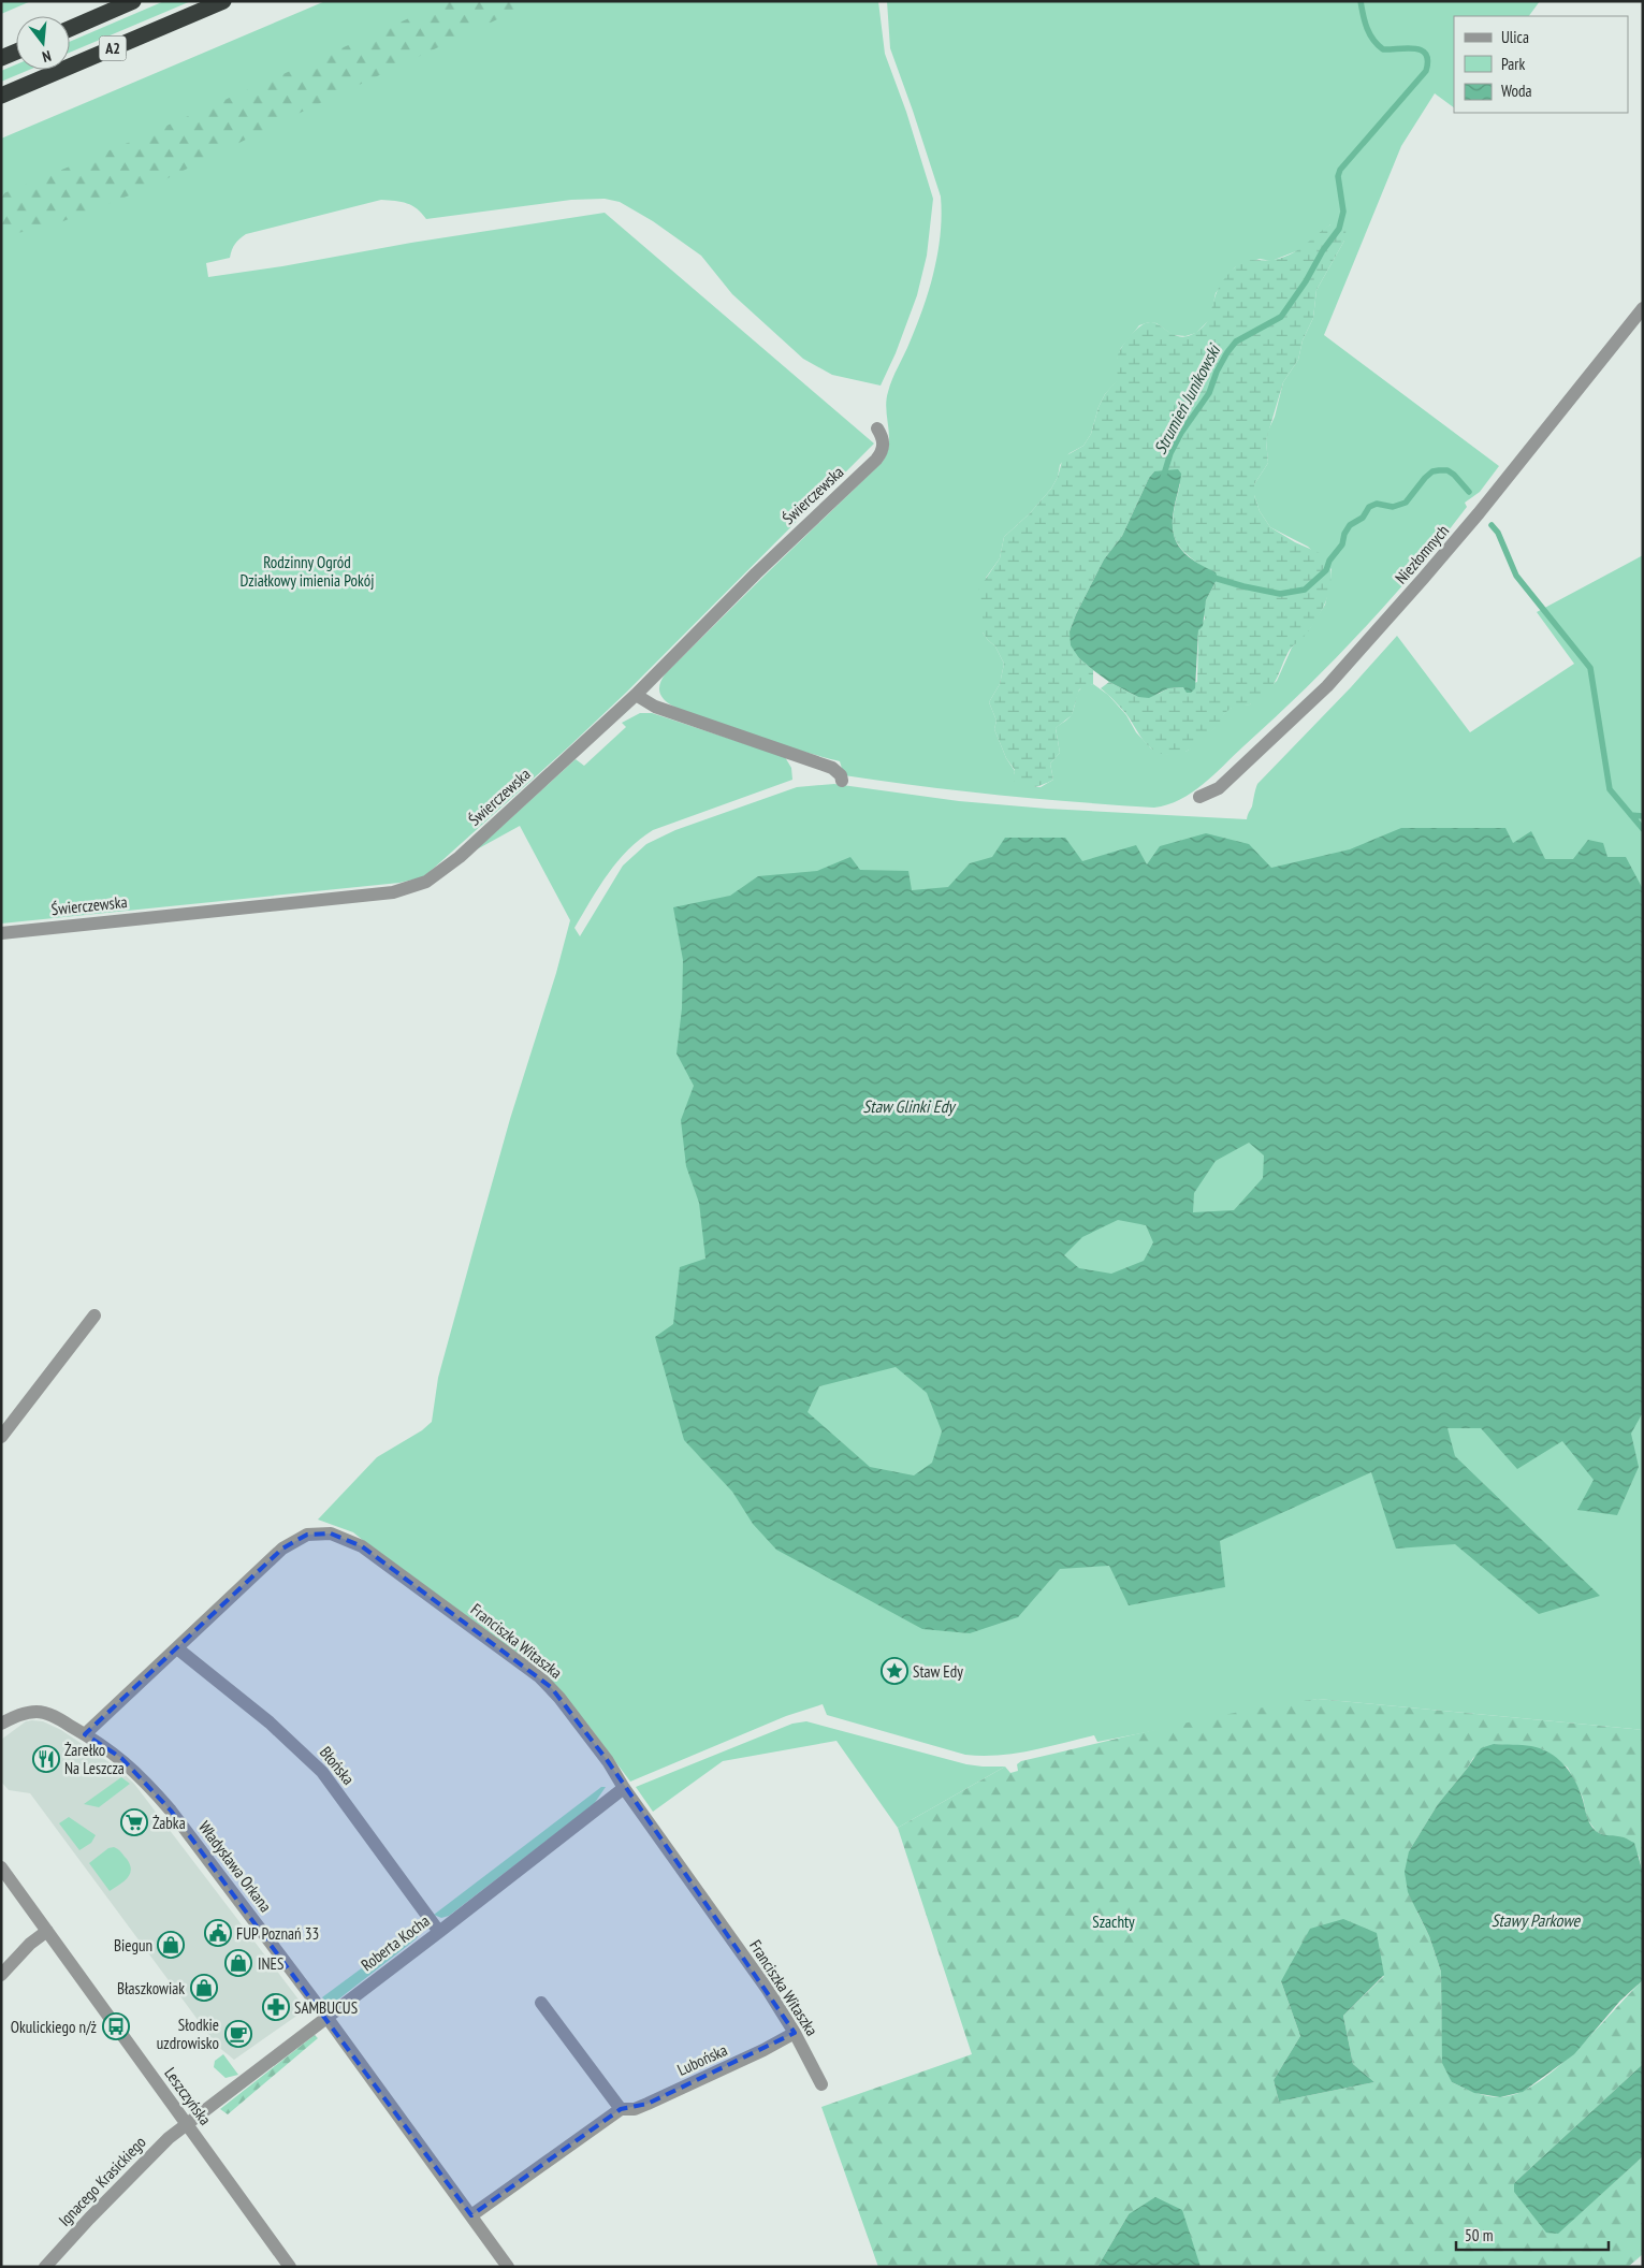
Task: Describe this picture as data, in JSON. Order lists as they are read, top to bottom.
{
  "streets": {
    "highway": ["A2"],
    "street": [
      "Świerczewska",
      "Niezłomnych",
      "Franciszka Witaszka",
      "Błońska",
      "Władysława Orkana",
      "Roberta Kocha",
      "Lubońska",
      "Leszczyńska",
      "Ignacego Krasickiego"
    ]
  },
  "crossings": [
    ["Franciszka Witaszka", "Błońska"],
    ["Franciszka Witaszka", "Władysława Orkana"],
    ["Franciszka Witaszka", "Roberta Kocha"],
    ["Franciszka Witaszka", "Lubońska"],
    ["Błońska", "Roberta Kocha"],
    ["Władysława Orkana", "Roberta Kocha"],
    ["Władysława Orkana", "Lubońska"],
    ["Roberta Kocha", "Leszczyńska"],
    ["Roberta Kocha", "Ignacego Krasickiego"],
    ["Leszczyńska", "Ignacego Krasickiego"]
  ],
  "water": ["Strumień Junikowski", "Staw Glinki Edy", "Stawy Parkowe"],
  "parks": ["Rodzinny Ogród Działkowy imienia Pokój", "Szachty"],
  "places": {
    "place": ["Staw Edy"],
    "restaurant": ["Żarełko Na Leszcza"],
    "supermarket": ["Żabka"],
    "public building": ["FUP Poznań 33"],
    "shop": ["Biegun", "INES", "Błaszkowiak"],
    "pharmacy": ["SAMBUCUS"],
    "bus stop": ["Okulickiego n/ż"],
    "cafe": ["Słodkie uzdrowisko"]
  },
  "legend": ["Ulica", "Park", "Woda"],
  "scale_bar": "50 m",
  "north": "bottom"
}
